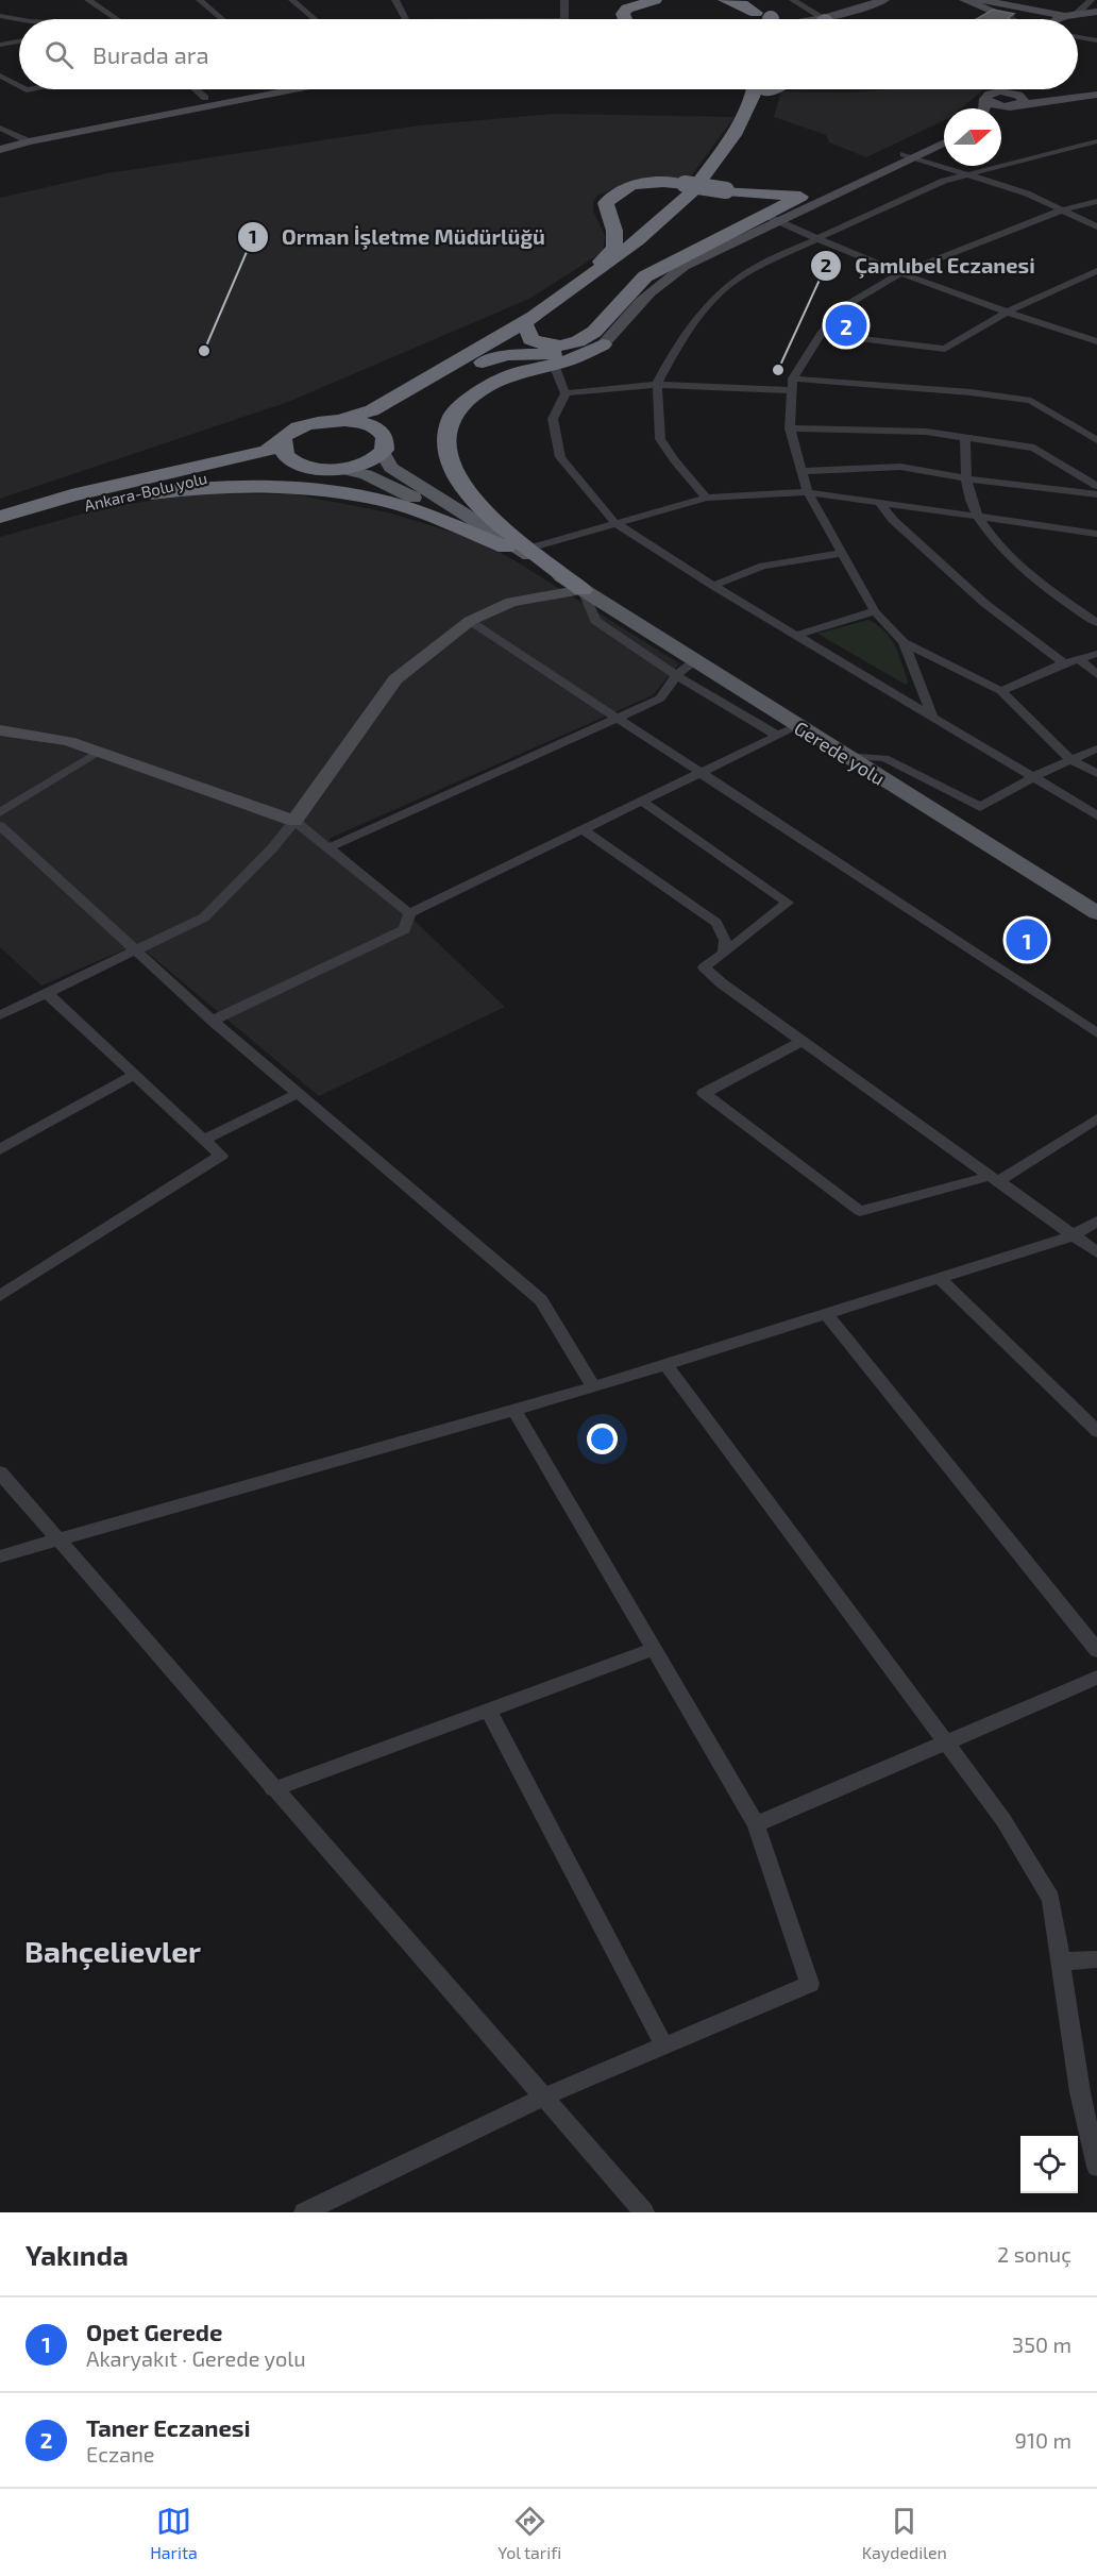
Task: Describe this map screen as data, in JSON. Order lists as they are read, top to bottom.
{
  "streets": {
    "highway": ["Ankara-Bolu yolu"],
    "main road": ["Gerede yolu"]
  },
  "districts": ["Bahçelievler"],
  "places": ["Orman İşletme Müdürlüğü", "Çamlıbel Eczanesi"],
  "north": "right",
  "page": {
    "search": "Burada ara",
    "pins": ["2", "1"],
    "heading": ["Yakında", "2 sonuç"],
    "list": [
      {
        "mark": "1",
        "name": "Opet Gerede",
        "note": "Akaryakıt · Gerede yolu",
        "value": "350 m"
      },
      {
        "mark": "2",
        "name": "Taner Eczanesi",
        "note": "Eczane",
        "value": "910 m"
      }
    ],
    "nav": ["Harita", "Yol tarifi", "Kaydedilen"]
  }
}
